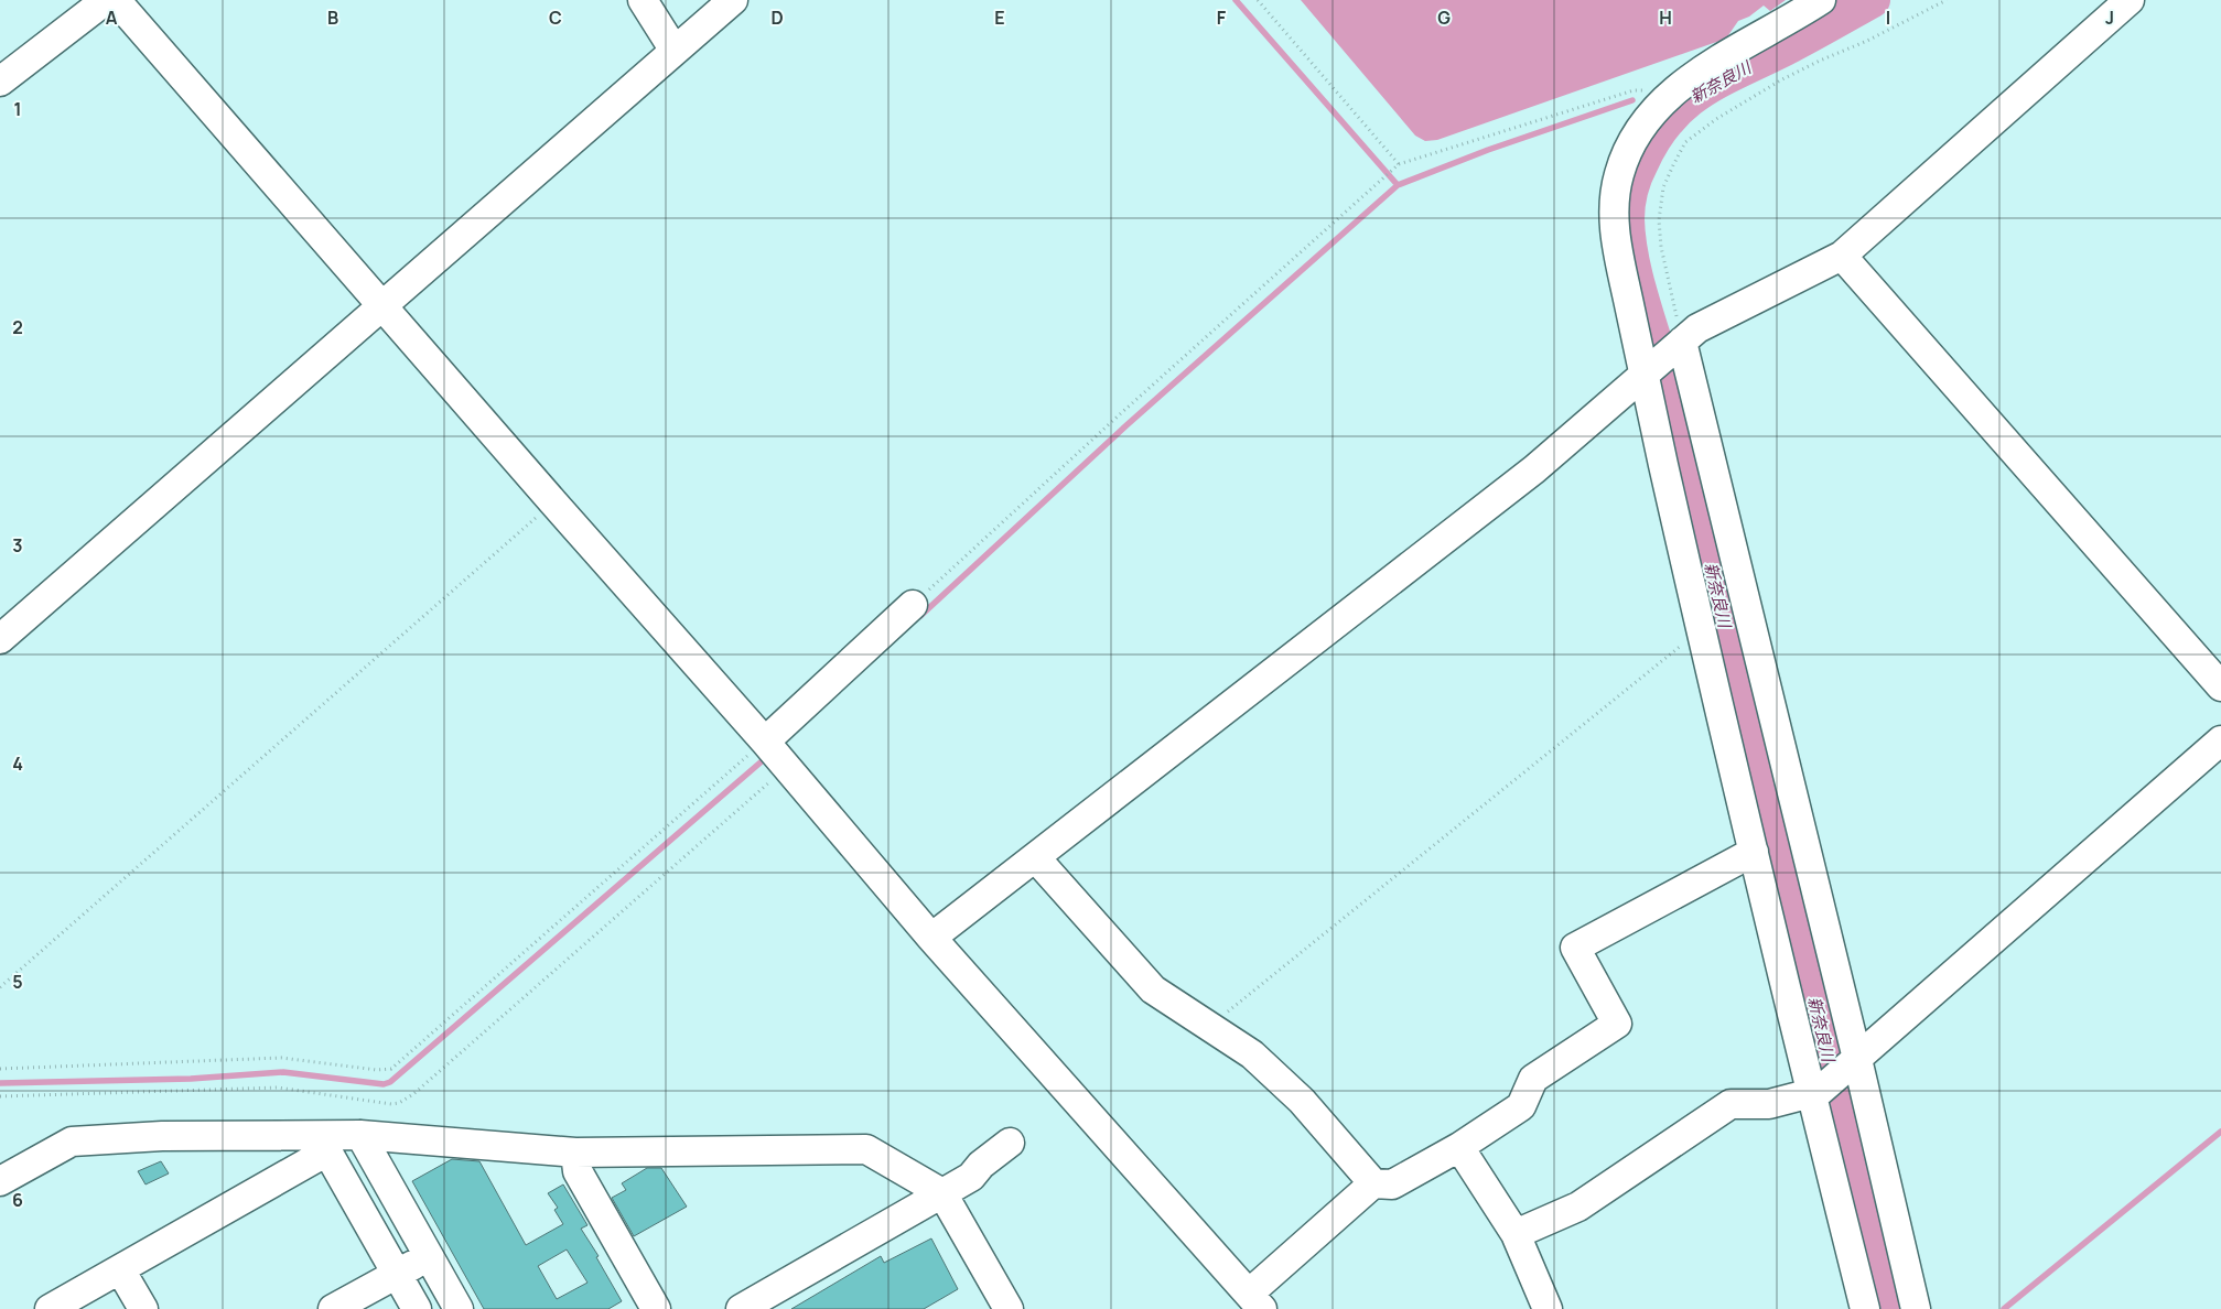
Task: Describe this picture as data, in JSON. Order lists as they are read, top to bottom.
{
  "water": ["新奈良川"],
  "grid": {
    "columns": [
      "A",
      "B",
      "C",
      "D",
      "E",
      "F",
      "G",
      "H",
      "I",
      "J"
    ],
    "rows": [
      "1",
      "2",
      "3",
      "4",
      "5",
      "6"
    ]
  }
}
